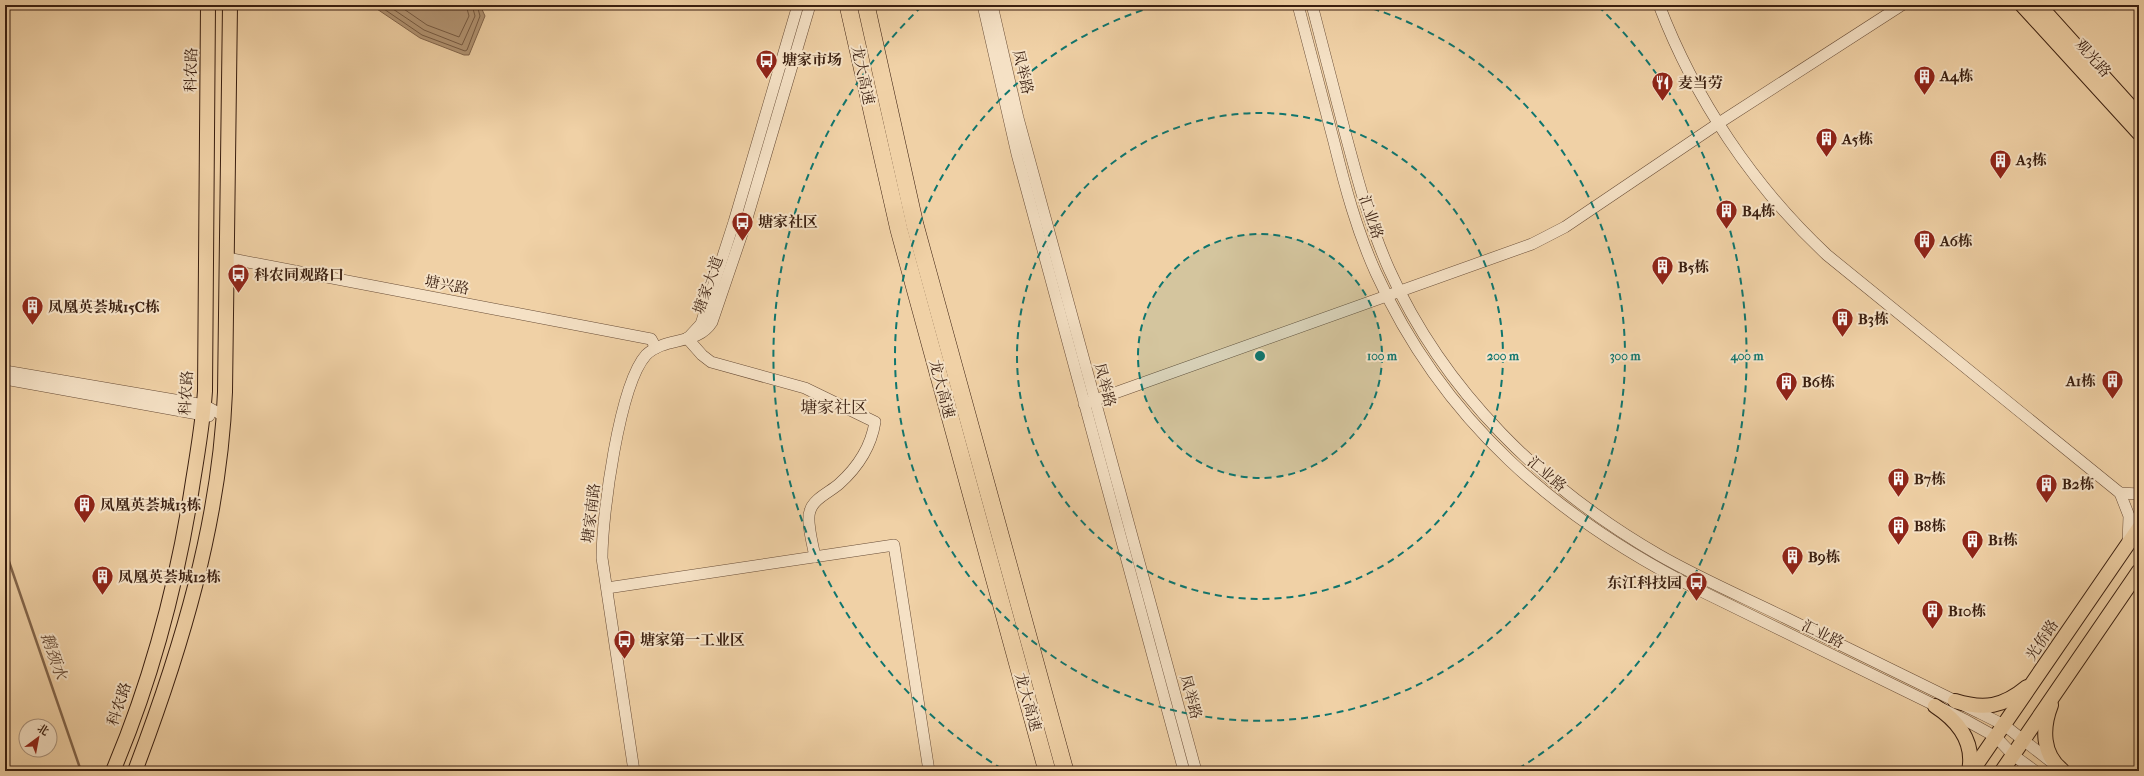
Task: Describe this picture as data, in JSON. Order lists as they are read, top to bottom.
{
  "streets": {
    "highway": ["龙大高速"],
    "main road": ["观光路", "科农路", "光侨路"],
    "street": [
      "凤举路",
      "汇业路",
      "塘兴路",
      "塘家大道",
      "塘家南路"
    ]
  },
  "crossings": [
    ["汇业路", "光侨路"],
    ["塘兴路", "塘家南路"],
    ["塘家大道", "塘家南路"]
  ],
  "districts": ["塘家社区"],
  "water": ["鹅颈水"],
  "places": {
    "bus stop": [
      "塘家市场",
      "塘家社区",
      "科农同观路口",
      "东江科技园",
      "塘家第一工业区"
    ],
    "building": [
      "A4栋",
      "A5栋",
      "A3栋",
      "B4栋",
      "A6栋",
      "B5栋",
      "凤凰英荟城15C栋",
      "B3栋",
      "A1栋",
      "B6栋",
      "B7栋",
      "B2栋",
      "凤凰英荟城13栋",
      "B8栋",
      "B1栋",
      "B9栋",
      "凤凰英荟城12栋",
      "B10栋"
    ],
    "restaurant": ["麦当劳"]
  },
  "north": "top right",
  "rings": [
    "100 m",
    "200 m",
    "300 m",
    "400 m"
  ]
}
